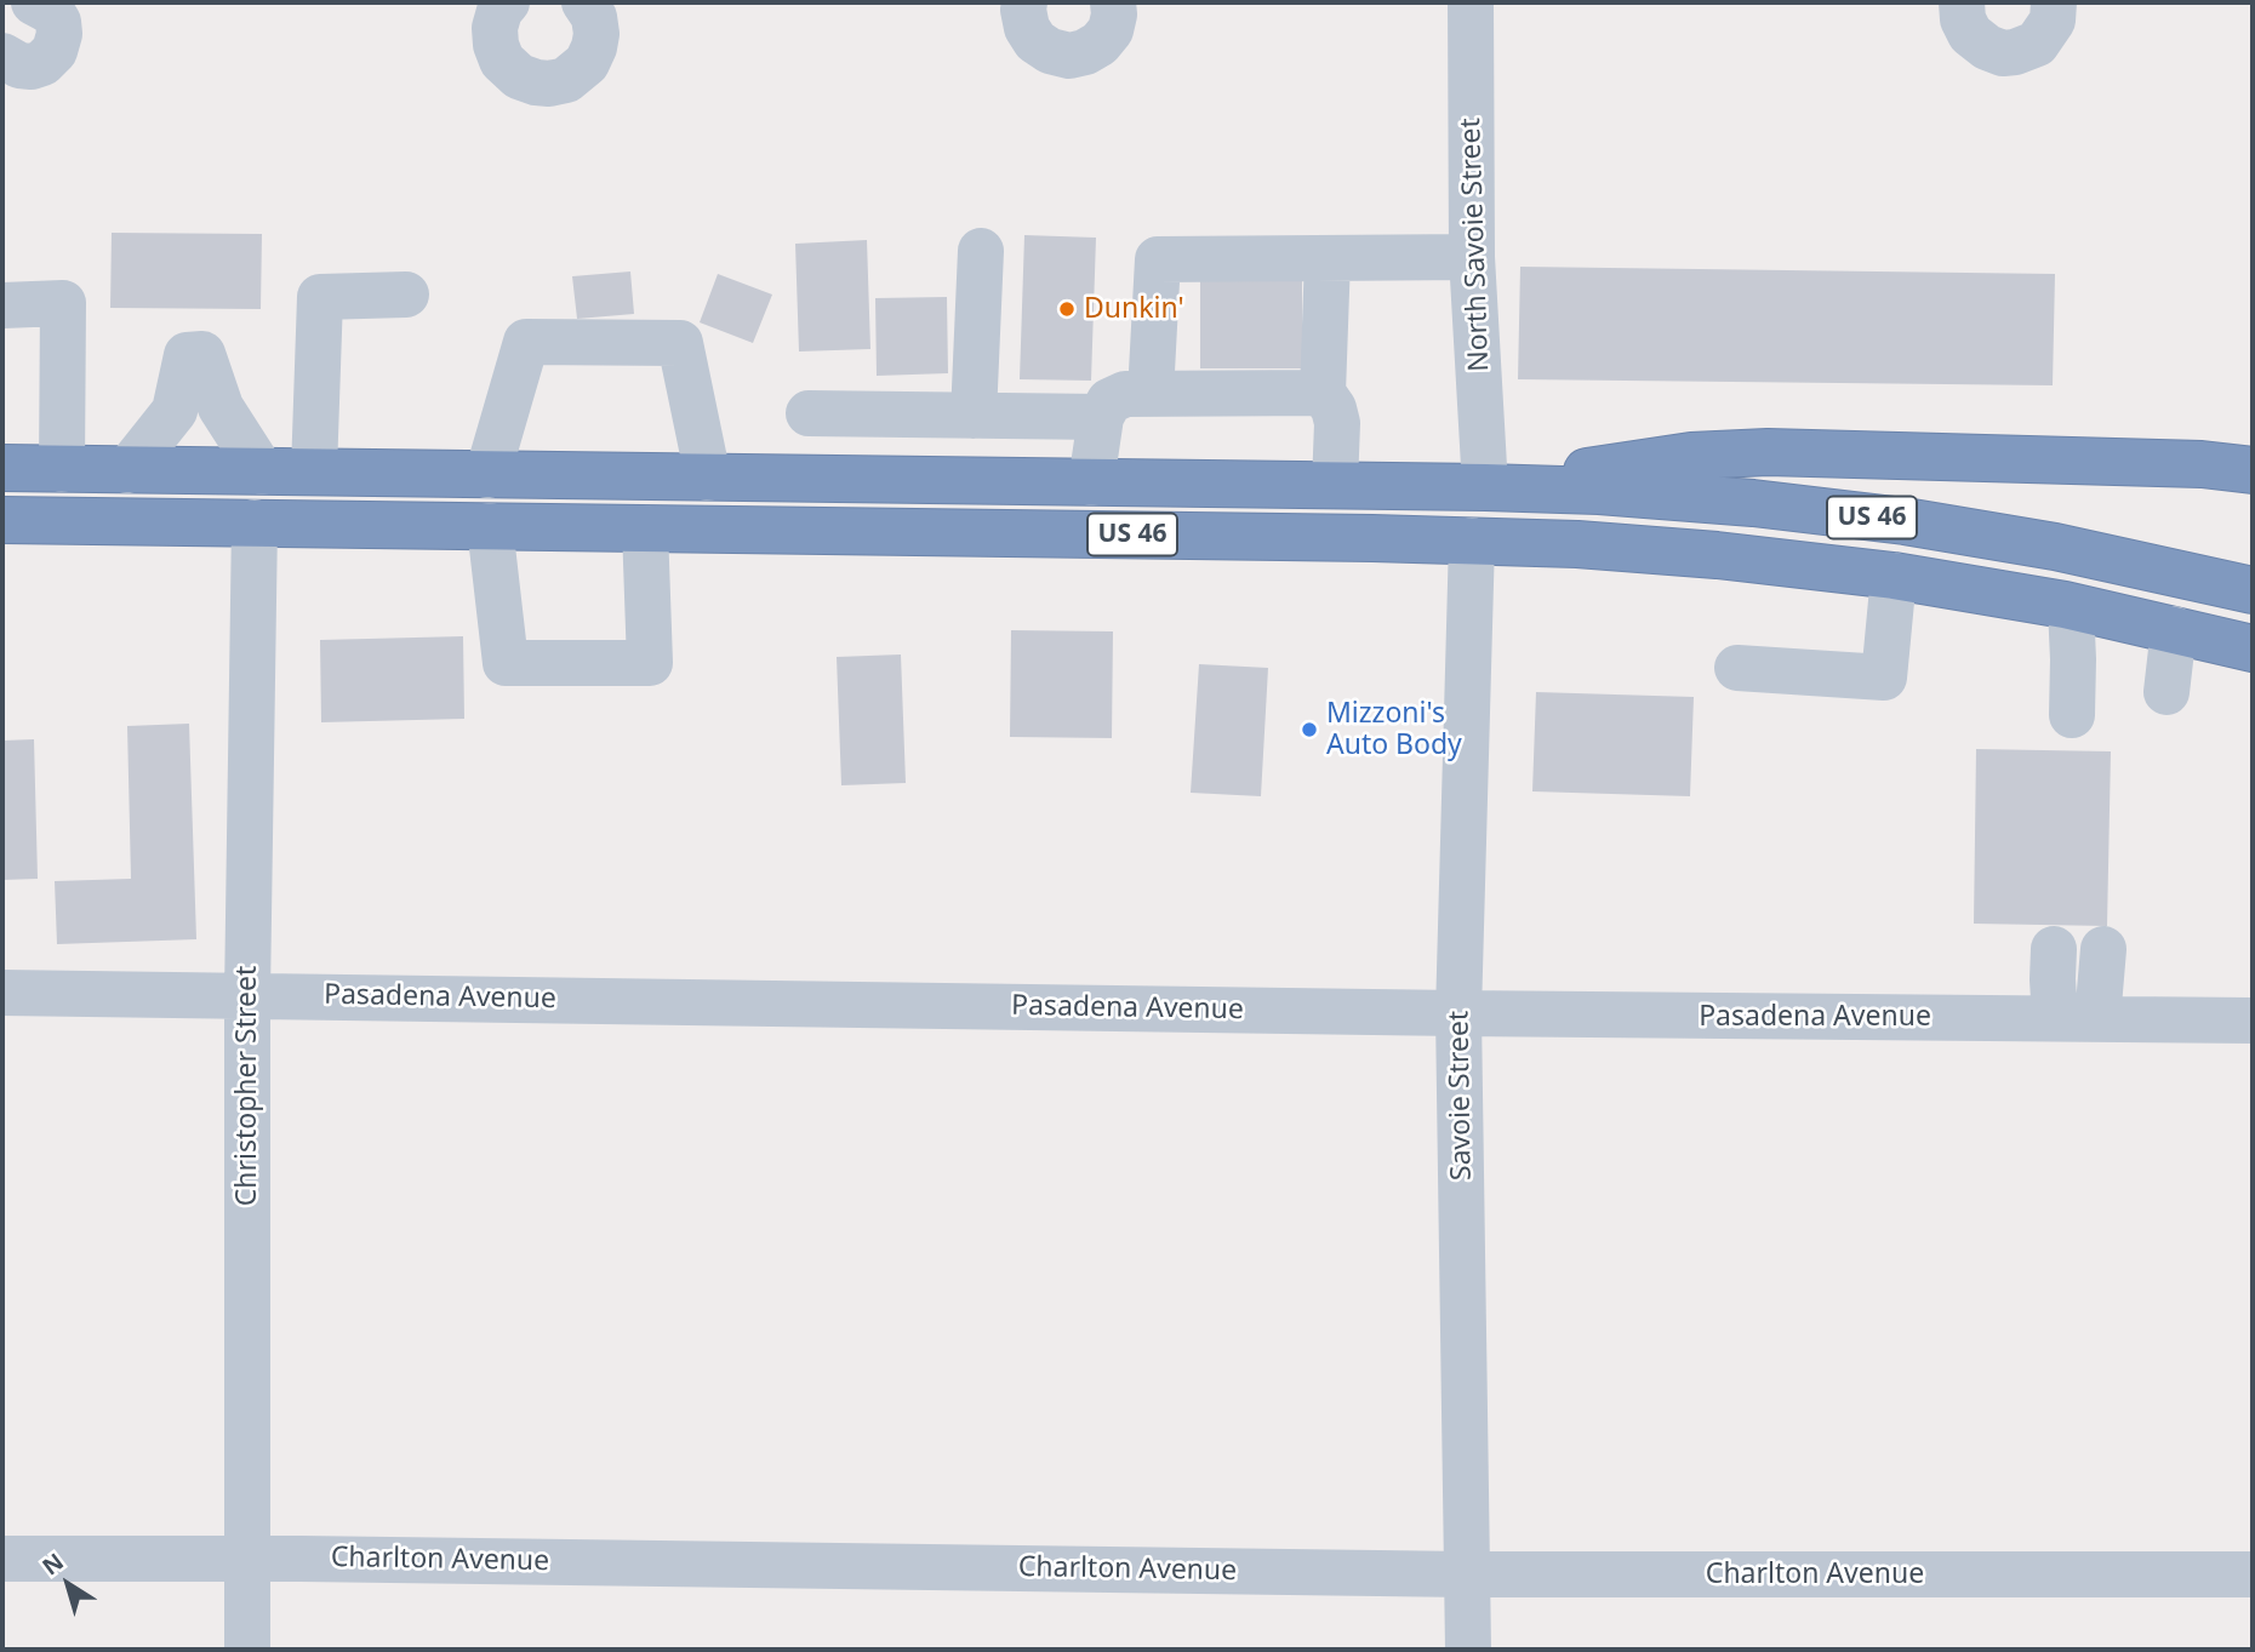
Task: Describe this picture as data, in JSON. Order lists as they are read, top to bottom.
{
  "streets": {
    "highway": ["US 46"],
    "street": [
      "North Savoie Street",
      "Pasadena Avenue",
      "Christopher Street",
      "Savoie Street",
      "Charlton Avenue"
    ]
  },
  "crossings": [
    ["North Savoie Street", "US 46"],
    ["US 46", "Christopher Street"],
    ["US 46", "Savoie Street"],
    ["Pasadena Avenue", "Christopher Street"],
    ["Pasadena Avenue", "Savoie Street"],
    ["Christopher Street", "Charlton Avenue"],
    ["Savoie Street", "Charlton Avenue"]
  ],
  "places": ["Dunkin'", "Mizzoni's Auto Body"],
  "north": "top left"
}
